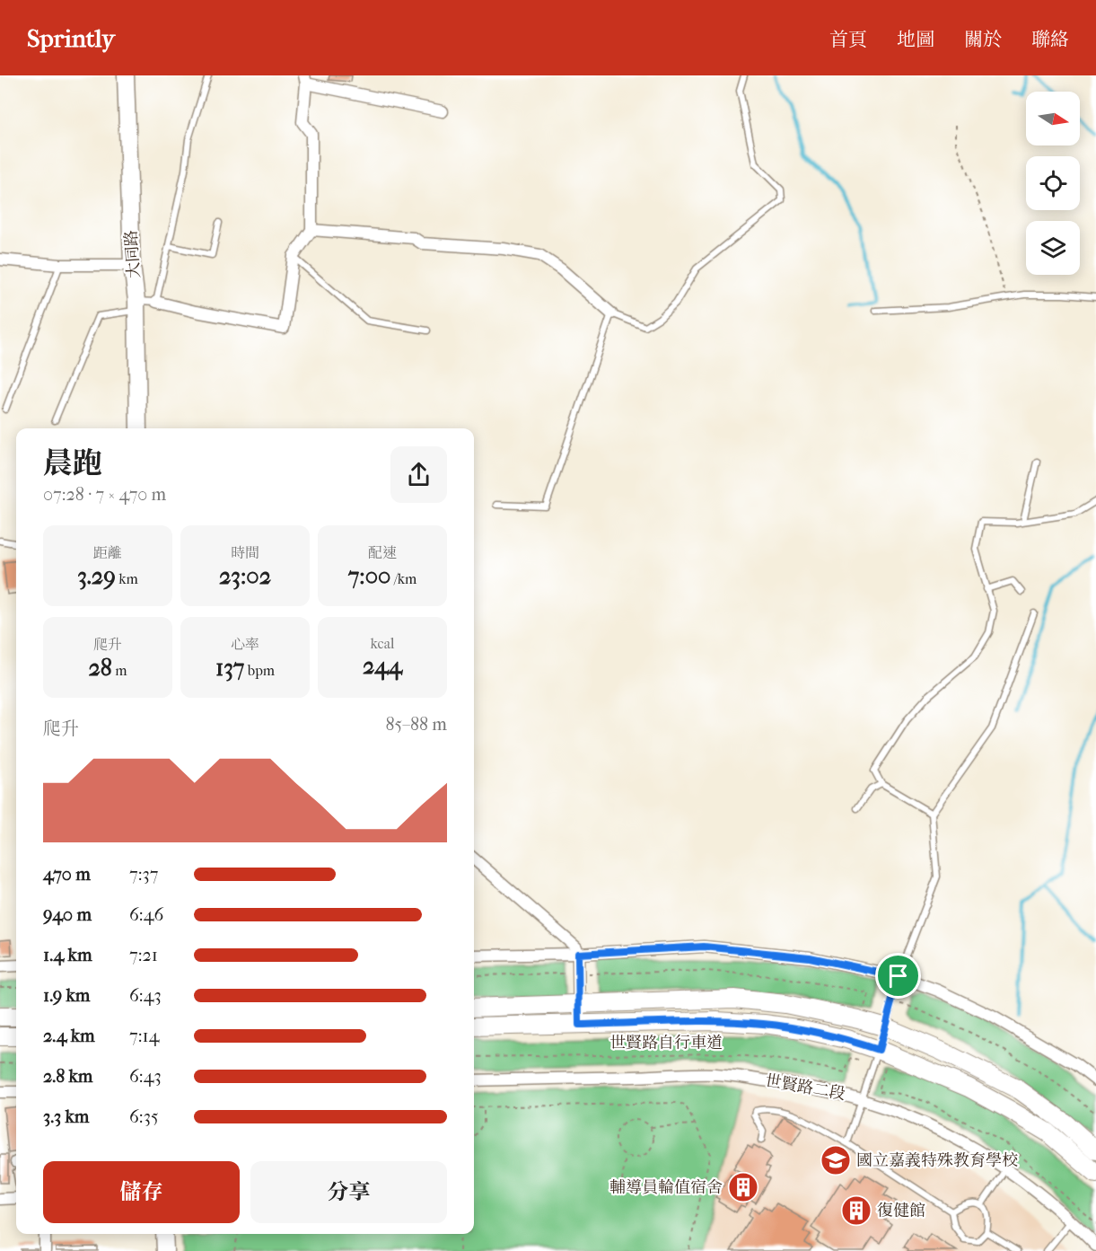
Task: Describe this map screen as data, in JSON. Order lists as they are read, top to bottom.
{
  "streets": {
    "street": ["大同路", "世賢路二段"],
    "path": ["世賢路自行車道"]
  },
  "places": {
    "school or university": ["國立嘉義特殊教育學校"],
    "building": ["輔導員輪值宿舍", "復健館"]
  },
  "north": "right",
  "page": {
    "header": "Sprintly",
    "nav": [
      "首頁",
      "地圖",
      "關於",
      "聯絡"
    ],
    "heading": ["晨跑", "07:28 · 7 × 470 m"],
    "stats": [
      ["距離", "3.29 km"],
      ["時間", "23:02"],
      ["配速", "7:00 /km"],
      ["爬升", "28 m"],
      ["心率", "137 bpm"],
      ["kcal", "244"]
    ],
    "chart": ["爬升", "85–88 m"],
    "list": [
      {
        "name": "470 m",
        "note": "7:37"
      },
      {
        "name": "940 m",
        "note": "6:46"
      },
      {
        "name": "1.4 km",
        "note": "7:21"
      },
      {
        "name": "1.9 km",
        "note": "6:43"
      },
      {
        "name": "2.4 km",
        "note": "7:14"
      },
      {
        "name": "2.8 km",
        "note": "6:43"
      },
      {
        "name": "3.3 km",
        "note": "6:35"
      }
    ],
    "buttons": ["儲存", "分享"]
  }
}
